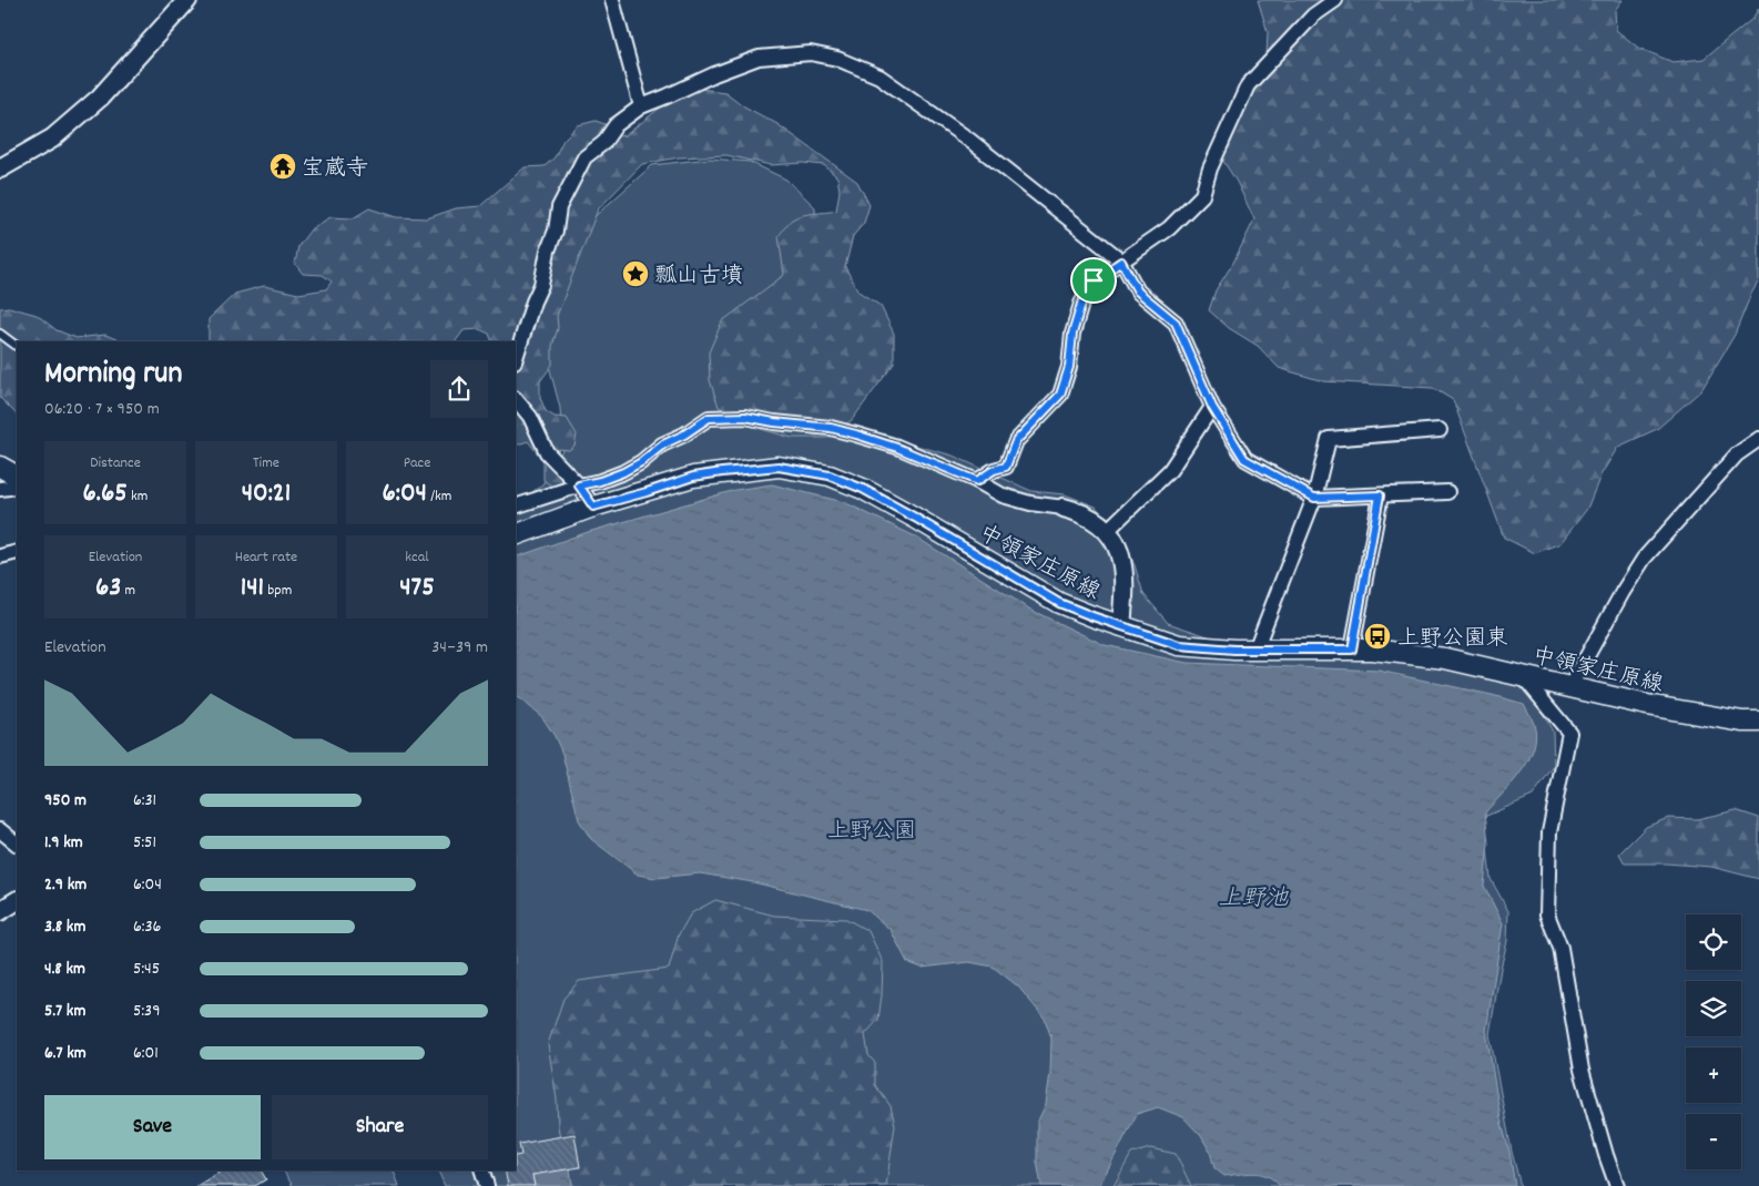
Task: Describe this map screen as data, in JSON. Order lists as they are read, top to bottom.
{
  "streets": {
    "main road": ["中領家庄原線"]
  },
  "water": ["上野池"],
  "parks": ["上野公園"],
  "places": {
    "temple": ["宝蔵寺"],
    "place": ["瓢山古墳"],
    "bus stop": ["上野公園東"]
  },
  "page": {
    "heading": ["Morning run", "06:20 · 7 × 950 m"],
    "stats": [
      ["Distance", "6.65 km"],
      ["Time", "40:21"],
      ["Pace", "6:04 /km"],
      ["Elevation", "63 m"],
      ["Heart rate", "141 bpm"],
      ["kcal", "475"]
    ],
    "chart": ["Elevation", "34–39 m"],
    "list": [
      {
        "name": "950 m",
        "note": "6:31"
      },
      {
        "name": "1.9 km",
        "note": "5:51"
      },
      {
        "name": "2.9 km",
        "note": "6:04"
      },
      {
        "name": "3.8 km",
        "note": "6:36"
      },
      {
        "name": "4.8 km",
        "note": "5:45"
      },
      {
        "name": "5.7 km",
        "note": "5:39"
      },
      {
        "name": "6.7 km",
        "note": "6:01"
      }
    ],
    "map_buttons": ["+", "−"],
    "buttons": ["Save", "Share"]
  }
}
